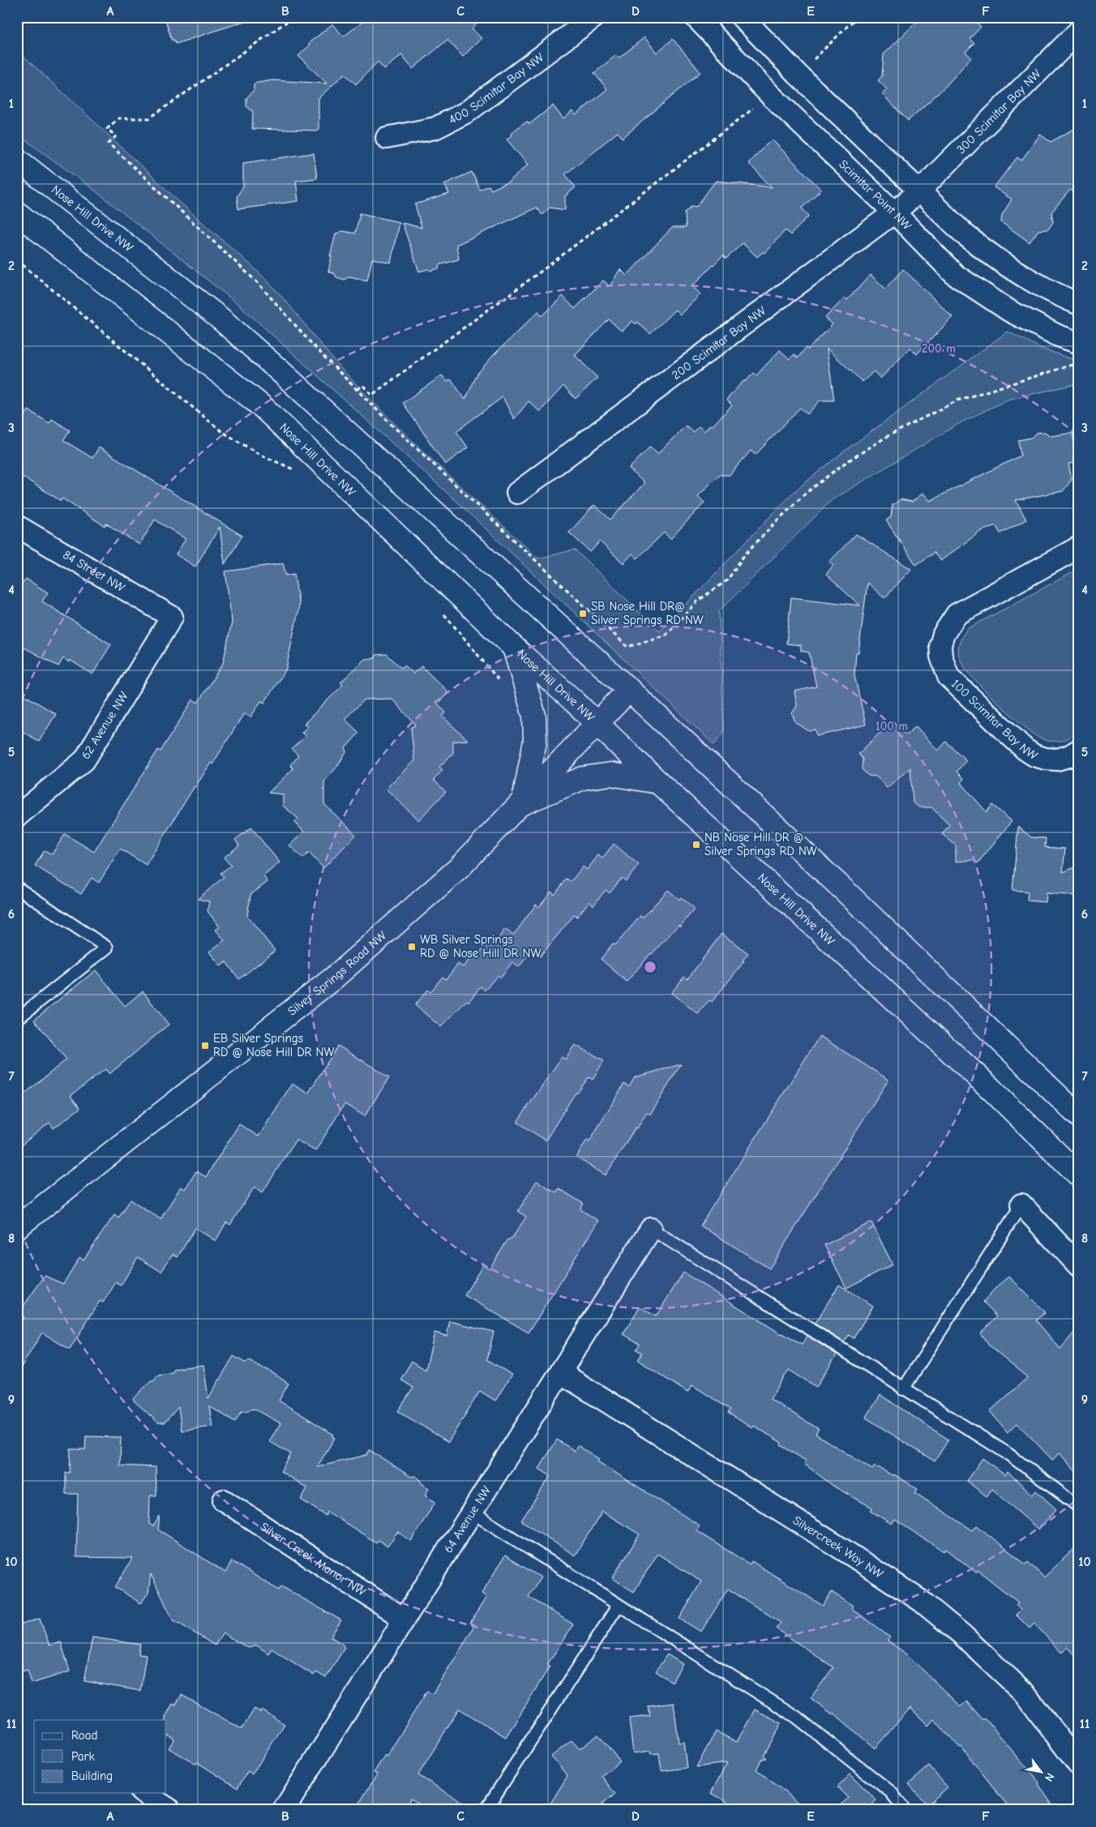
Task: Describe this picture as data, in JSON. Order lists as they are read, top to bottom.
{
  "streets": {
    "main road": ["Nose Hill Drive NW", "Silver Springs Road NW"],
    "street": [
      "400 Scimitar Bay NW",
      "300 Scimitar Bay NW",
      "Scimitar Point NW",
      "200 Scimitar Bay NW",
      "84 Street NW",
      "100 Scimitar Bay NW",
      "62 Avenue NW",
      "64 Avenue NW",
      "Silvercreek Way NW",
      "Silver Creek Manor NW"
    ]
  },
  "crossings": [
    ["300 Scimitar Bay NW", "200 Scimitar Bay NW"],
    ["Scimitar Point NW", "200 Scimitar Bay NW"],
    ["Nose Hill Drive NW", "Silver Springs Road NW"],
    ["84 Street NW", "62 Avenue NW"],
    ["64 Avenue NW", "Silvercreek Way NW"],
    ["64 Avenue NW", "Silver Creek Manor NW"]
  ],
  "places": {
    "transit": [
      "SB Nose Hill DR@ Silver Springs RD NW",
      "NB Nose Hill DR @ Silver Springs RD NW",
      "WB Silver Springs RD @ Nose Hill DR NW",
      "EB Silver Springs RD @ Nose Hill DR NW"
    ]
  },
  "legend": ["Road", "Park", "Building"],
  "north": "bottom right",
  "grid": {
    "columns": [
      "A",
      "B",
      "C",
      "D",
      "E",
      "F"
    ],
    "rows": [
      "1",
      "2",
      "3",
      "4",
      "5",
      "6",
      "7",
      "8",
      "9",
      "10",
      "11"
    ]
  },
  "rings": ["200 m", "100 m"]
}
